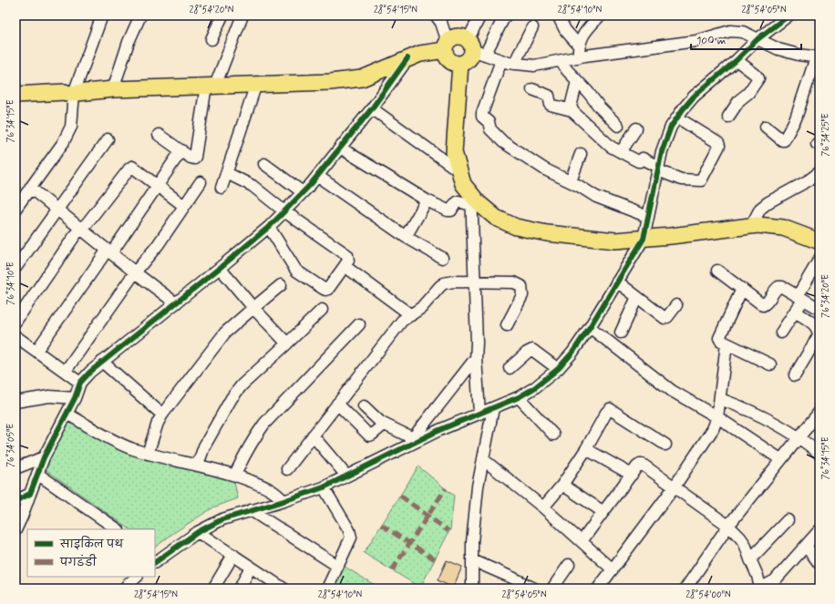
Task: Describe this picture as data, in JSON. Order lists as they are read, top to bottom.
{
  "legend": ["साइकिल पथ", "पगडंडी"],
  "scale_bar": "100 m",
  "coordinates": [
    "28°54'20\"N",
    "28°54'15\"N",
    "28°54'10\"N",
    "28°54'05\"N",
    "76°34'15\"E",
    "76°34'25\"E",
    "76°34'10\"E",
    "76°34'20\"E",
    "76°34'05\"E",
    "28°54'00\"N"
  ]
}
